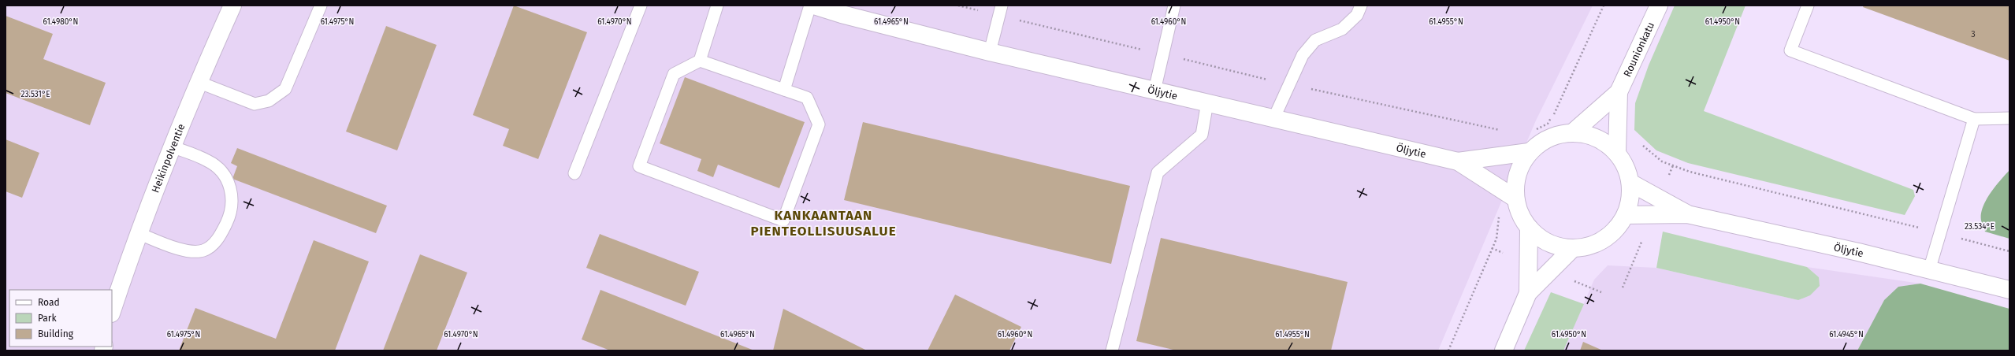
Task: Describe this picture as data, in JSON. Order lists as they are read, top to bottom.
{
  "streets": {
    "main road": ["Rounionkatu", "Öljytie", "Heikinpolventie"]
  },
  "districts": ["KANKAANTAAN PIENTEOLLISUUSALUE"],
  "house_numbers": ["3"],
  "legend": ["Road", "Park", "Building"],
  "coordinates": [
    "61.4980°N",
    "61.4975°N",
    "61.4970°N",
    "61.4965°N",
    "61.4960°N",
    "61.4955°N",
    "61.4950°N",
    "23.531°E",
    "23.534°E",
    "61.4945°N"
  ]
}
